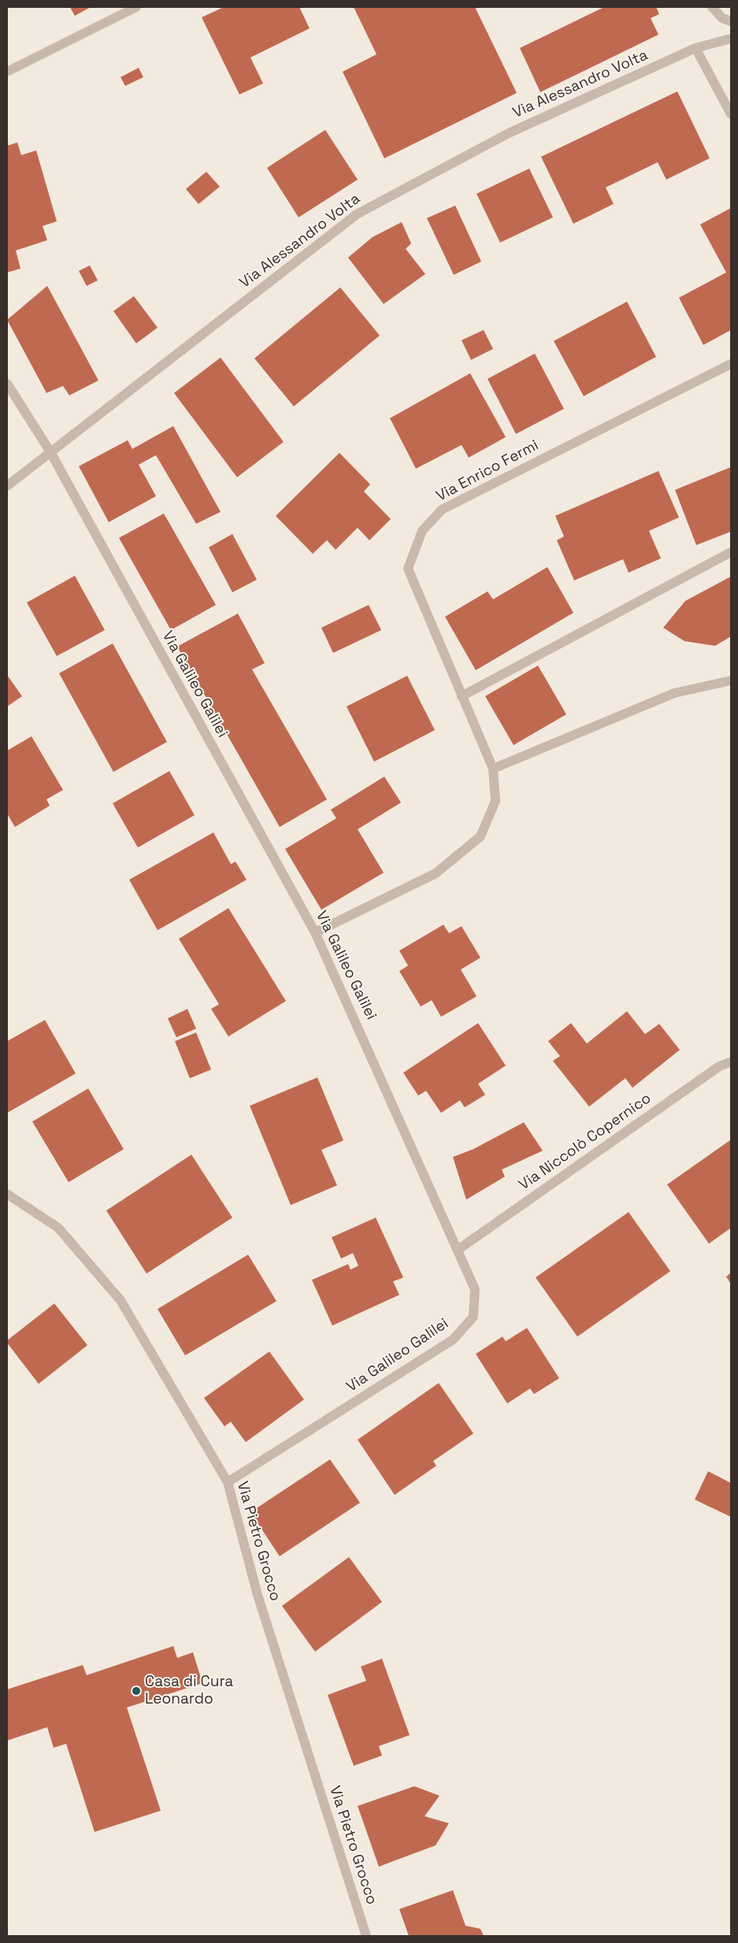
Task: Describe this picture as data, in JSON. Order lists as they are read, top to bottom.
{
  "streets": {
    "street": [
      "Via Alessandro Volta",
      "Via Enrico Fermi",
      "Via Galileo Galilei",
      "Via Niccolò Copernico",
      "Via Pietro Grocco"
    ]
  },
  "crossings": [
    ["Via Alessandro Volta", "Via Galileo Galilei"],
    ["Via Enrico Fermi", "Via Galileo Galilei"],
    ["Via Galileo Galilei", "Via Niccolò Copernico"],
    ["Via Galileo Galilei", "Via Pietro Grocco"]
  ],
  "places": ["Casa di Cura Leonardo"]
}
